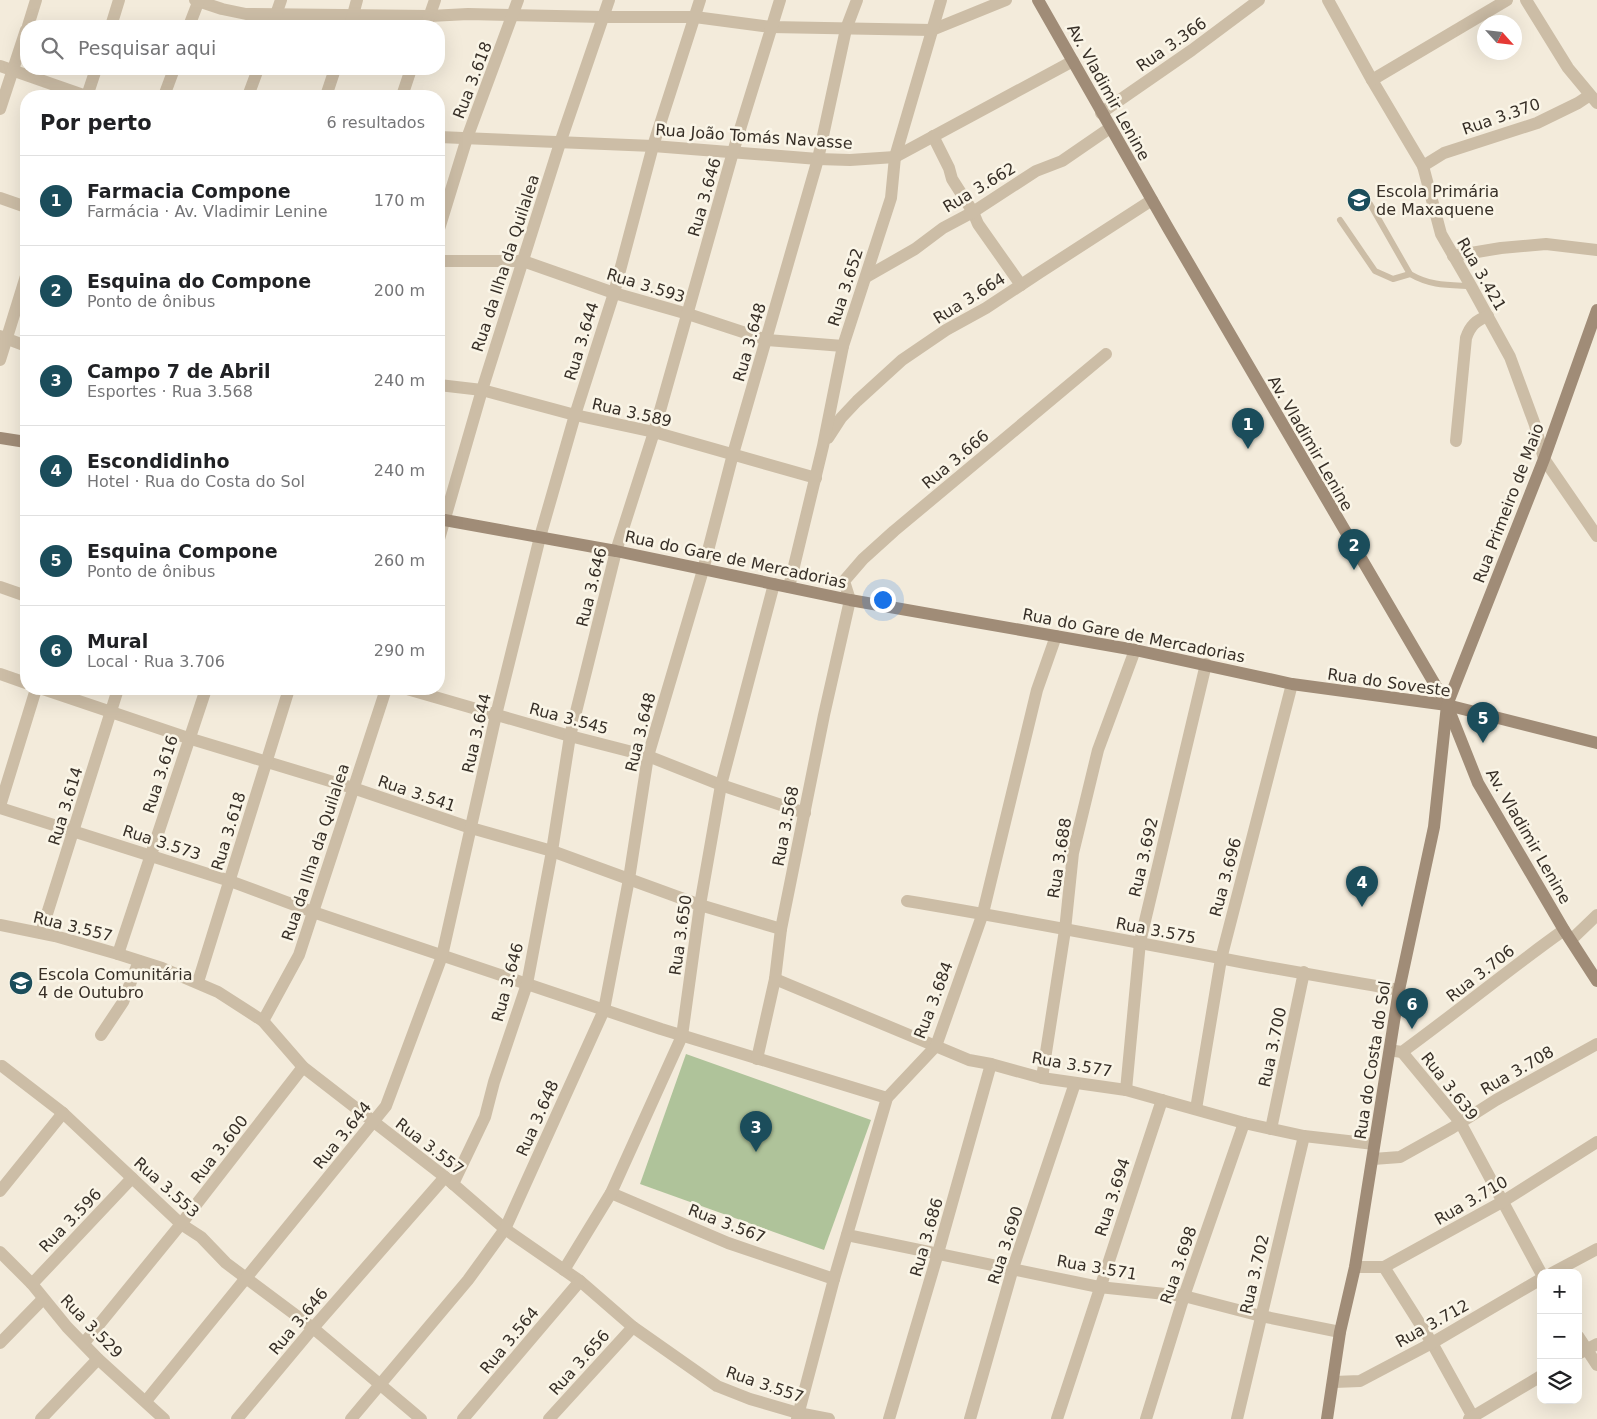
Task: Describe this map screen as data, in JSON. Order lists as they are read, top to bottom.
{
  "streets": {
    "street": [
      "Rua 3.366",
      "Rua 3.618",
      "Av. Vladimir Lenine",
      "Rua 3.370",
      "Rua João Tomás Navasse",
      "Rua 3.662",
      "Rua 3.646",
      "Rua da Ilha da Quilalea",
      "Rua 3.421",
      "Rua 3.593",
      "Rua 3.652",
      "Rua 3.664",
      "Rua 3.644",
      "Rua 3.648",
      "Rua 3.589",
      "Rua 3.666",
      "Rua Primeiro de Maio",
      "Rua do Gare de Mercadorias",
      "Rua do Soveste",
      "Rua 3.545",
      "Rua 3.616",
      "Rua 3.541",
      "Rua 3.614",
      "Rua 3.568",
      "Rua 3.573",
      "Rua 3.692",
      "Rua 3.688",
      "Rua 3.696",
      "Rua 3.557",
      "Rua 3.575",
      "Rua 3.650",
      "Rua 3.706",
      "Rua 3.684",
      "Rua 3.700",
      "Rua do Costa do Sol",
      "Rua 3.577",
      "Rua 3.708",
      "Rua 3.639",
      "Rua 3.600",
      "Rua 3.553",
      "Rua 3.694",
      "Rua 3.710",
      "Rua 3.596",
      "Rua 3.567",
      "Rua 3.686",
      "Rua 3.690",
      "Rua 3.698",
      "Rua 3.571",
      "Rua 3.702",
      "Rua 3.712",
      "Rua 3.529",
      "Rua 3.564",
      "Rua 3.656"
    ]
  },
  "crossings": [
    ["Rua 3.366", "Av. Vladimir Lenine"],
    ["Rua 3.618", "Rua João Tomás Navasse"],
    ["Rua 3.618", "Rua 3.541"],
    ["Rua 3.618", "Rua 3.573"],
    ["Rua 3.618", "Rua 3.557"],
    ["Av. Vladimir Lenine", "Rua João Tomás Navasse"],
    ["Av. Vladimir Lenine", "Rua 3.662"],
    ["Av. Vladimir Lenine", "Rua 3.664"],
    ["Av. Vladimir Lenine", "Rua Primeiro de Maio"],
    ["Av. Vladimir Lenine", "Rua do Soveste"],
    ["Av. Vladimir Lenine", "Rua 3.706"],
    ["Av. Vladimir Lenine", "Rua do Costa do Sol"],
    ["Rua 3.370", "Rua 3.421"],
    ["Rua João Tomás Navasse", "Rua 3.646"],
    ["Rua João Tomás Navasse", "Rua da Ilha da Quilalea"],
    ["Rua João Tomás Navasse", "Rua 3.652"],
    ["Rua João Tomás Navasse", "Rua 3.644"],
    ["Rua João Tomás Navasse", "Rua 3.648"],
    ["Rua 3.662", "Rua 3.652"],
    ["Rua 3.646", "Rua 3.593"],
    ["Rua 3.646", "Rua 3.589"],
    ["Rua 3.646", "Rua do Gare de Mercadorias"],
    ["Rua 3.646", "Rua 3.545"],
    ["Rua 3.646", "Rua 3.541"],
    ["Rua 3.646", "Rua 3.573"],
    ["Rua 3.646", "Rua 3.557"],
    ["Rua 3.646", "Rua 3.553"],
    ["Rua da Ilha da Quilalea", "Rua 3.593"],
    ["Rua da Ilha da Quilalea", "Rua 3.589"],
    ["Rua da Ilha da Quilalea", "Rua 3.541"],
    ["Rua da Ilha da Quilalea", "Rua 3.573"],
    ["Rua da Ilha da Quilalea", "Rua 3.557"],
    ["Rua 3.421", "Rua Primeiro de Maio"],
    ["Rua 3.593", "Rua 3.652"],
    ["Rua 3.593", "Rua 3.644"],
    ["Rua 3.593", "Rua 3.648"],
    ["Rua 3.652", "Rua 3.664"],
    ["Rua 3.652", "Rua 3.589"],
    ["Rua 3.652", "Rua do Gare de Mercadorias"],
    ["Rua 3.644", "Rua 3.589"],
    ["Rua 3.644", "Rua do Gare de Mercadorias"],
    ["Rua 3.644", "Rua 3.545"],
    ["Rua 3.644", "Rua 3.541"],
    ["Rua 3.644", "Rua 3.573"],
    ["Rua 3.644", "Rua 3.557"],
    ["Rua 3.644", "Rua 3.553"],
    ["Rua 3.644", "Rua 3.529"],
    ["Rua 3.648", "Rua 3.589"],
    ["Rua 3.648", "Rua do Gare de Mercadorias"],
    ["Rua 3.648", "Rua 3.545"],
    ["Rua 3.648", "Rua 3.541"],
    ["Rua 3.648", "Rua 3.573"],
    ["Rua 3.648", "Rua 3.557"],
    ["Rua 3.648", "Rua 3.553"],
    ["Rua 3.666", "Rua do Gare de Mercadorias"],
    ["Rua 3.666", "Rua 3.568"],
    ["Rua Primeiro de Maio", "Rua do Soveste"],
    ["Rua Primeiro de Maio", "Rua do Costa do Sol"],
    ["Rua do Gare de Mercadorias", "Rua do Soveste"],
    ["Rua do Gare de Mercadorias", "Rua 3.568"],
    ["Rua do Gare de Mercadorias", "Rua 3.692"],
    ["Rua do Gare de Mercadorias", "Rua 3.688"],
    ["Rua do Gare de Mercadorias", "Rua 3.696"],
    ["Rua do Gare de Mercadorias", "Rua 3.650"],
    ["Rua do Gare de Mercadorias", "Rua 3.684"],
    ["Rua do Soveste", "Rua 3.696"],
    ["Rua do Soveste", "Rua do Costa do Sol"],
    ["Rua 3.545", "Rua 3.568"],
    ["Rua 3.545", "Rua 3.650"],
    ["Rua 3.616", "Rua 3.541"],
    ["Rua 3.616", "Rua 3.573"],
    ["Rua 3.616", "Rua 3.557"],
    ["Rua 3.541", "Rua 3.614"],
    ["Rua 3.541", "Rua 3.568"],
    ["Rua 3.541", "Rua 3.650"],
    ["Rua 3.614", "Rua 3.573"],
    ["Rua 3.614", "Rua 3.557"],
    ["Rua 3.568", "Rua 3.573"],
    ["Rua 3.568", "Rua 3.577"],
    ["Rua 3.573", "Rua 3.650"],
    ["Rua 3.573", "Rua 3.684"],
    ["Rua 3.692", "Rua 3.575"],
    ["Rua 3.692", "Rua 3.577"],
    ["Rua 3.688", "Rua 3.575"],
    ["Rua 3.688", "Rua 3.577"],
    ["Rua 3.696", "Rua 3.575"],
    ["Rua 3.696", "Rua 3.577"],
    ["Rua 3.557", "Rua 3.650"],
    ["Rua 3.557", "Rua 3.684"],
    ["Rua 3.557", "Rua 3.600"],
    ["Rua 3.557", "Rua 3.564"],
    ["Rua 3.557", "Rua 3.656"],
    ["Rua 3.575", "Rua 3.684"],
    ["Rua 3.575", "Rua 3.700"],
    ["Rua 3.575", "Rua do Costa do Sol"],
    ["Rua 3.650", "Rua 3.567"],
    ["Rua 3.706", "Rua do Costa do Sol"],
    ["Rua 3.706", "Rua 3.639"],
    ["Rua 3.684", "Rua 3.577"],
    ["Rua 3.684", "Rua 3.567"],
    ["Rua 3.684", "Rua 3.571"],
    ["Rua 3.700", "Rua 3.577"],
    ["Rua do Costa do Sol", "Rua 3.577"],
    ["Rua do Costa do Sol", "Rua 3.708"],
    ["Rua do Costa do Sol", "Rua 3.639"],
    ["Rua do Costa do Sol", "Rua 3.710"],
    ["Rua do Costa do Sol", "Rua 3.571"],
    ["Rua do Costa do Sol", "Rua 3.712"],
    ["Rua 3.577", "Rua 3.694"],
    ["Rua 3.577", "Rua 3.686"],
    ["Rua 3.577", "Rua 3.690"],
    ["Rua 3.577", "Rua 3.698"],
    ["Rua 3.577", "Rua 3.702"],
    ["Rua 3.708", "Rua 3.639"],
    ["Rua 3.639", "Rua 3.710"],
    ["Rua 3.600", "Rua 3.553"],
    ["Rua 3.600", "Rua 3.529"],
    ["Rua 3.553", "Rua 3.596"],
    ["Rua 3.694", "Rua 3.571"],
    ["Rua 3.596", "Rua 3.529"],
    ["Rua 3.686", "Rua 3.571"],
    ["Rua 3.690", "Rua 3.571"],
    ["Rua 3.698", "Rua 3.571"],
    ["Rua 3.571", "Rua 3.702"]
  ],
  "places": {
    "school or university": ["Escola Primária de Maxaquene", "Escola Comunitária 4 de Outubro"]
  },
  "north": "bottom right",
  "page": {
    "search": "Pesquisar aqui",
    "heading": ["Por perto", "6 resultados"],
    "list": [
      {
        "mark": "1",
        "name": "Farmacia Compone",
        "note": "Farmácia · Av. Vladimir Lenine",
        "value": "170 m"
      },
      {
        "mark": "2",
        "name": "Esquina do Compone",
        "note": "Ponto de ônibus",
        "value": "200 m"
      },
      {
        "mark": "3",
        "name": "Campo 7 de Abril",
        "note": "Esportes · Rua 3.568",
        "value": "240 m"
      },
      {
        "mark": "4",
        "name": "Escondidinho",
        "note": "Hotel · Rua do Costa do Sol",
        "value": "240 m"
      },
      {
        "mark": "5",
        "name": "Esquina Compone",
        "note": "Ponto de ônibus",
        "value": "260 m"
      },
      {
        "mark": "6",
        "name": "Mural",
        "note": "Local · Rua 3.706",
        "value": "290 m"
      }
    ],
    "pins": [
      "1",
      "2",
      "5",
      "4",
      "6",
      "3"
    ],
    "map_buttons": ["+", "−"]
  }
}
